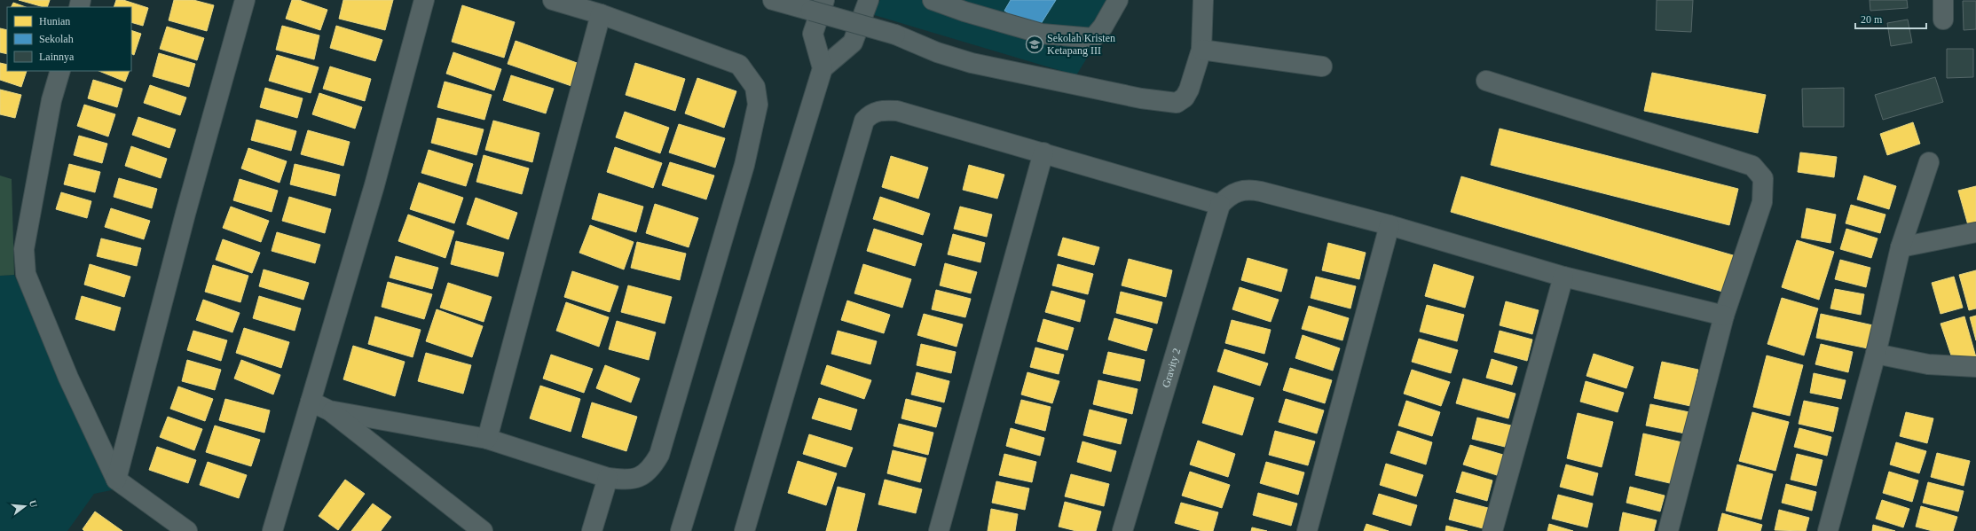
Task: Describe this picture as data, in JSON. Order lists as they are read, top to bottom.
{
  "streets": {
    "street": ["Gravity 2"]
  },
  "places": {
    "school or university": ["Sekolah Kristen Ketapang III"]
  },
  "legend": ["Hunian", "Sekolah", "Lainnya"],
  "scale_bar": "20 m",
  "north": "right"
}
